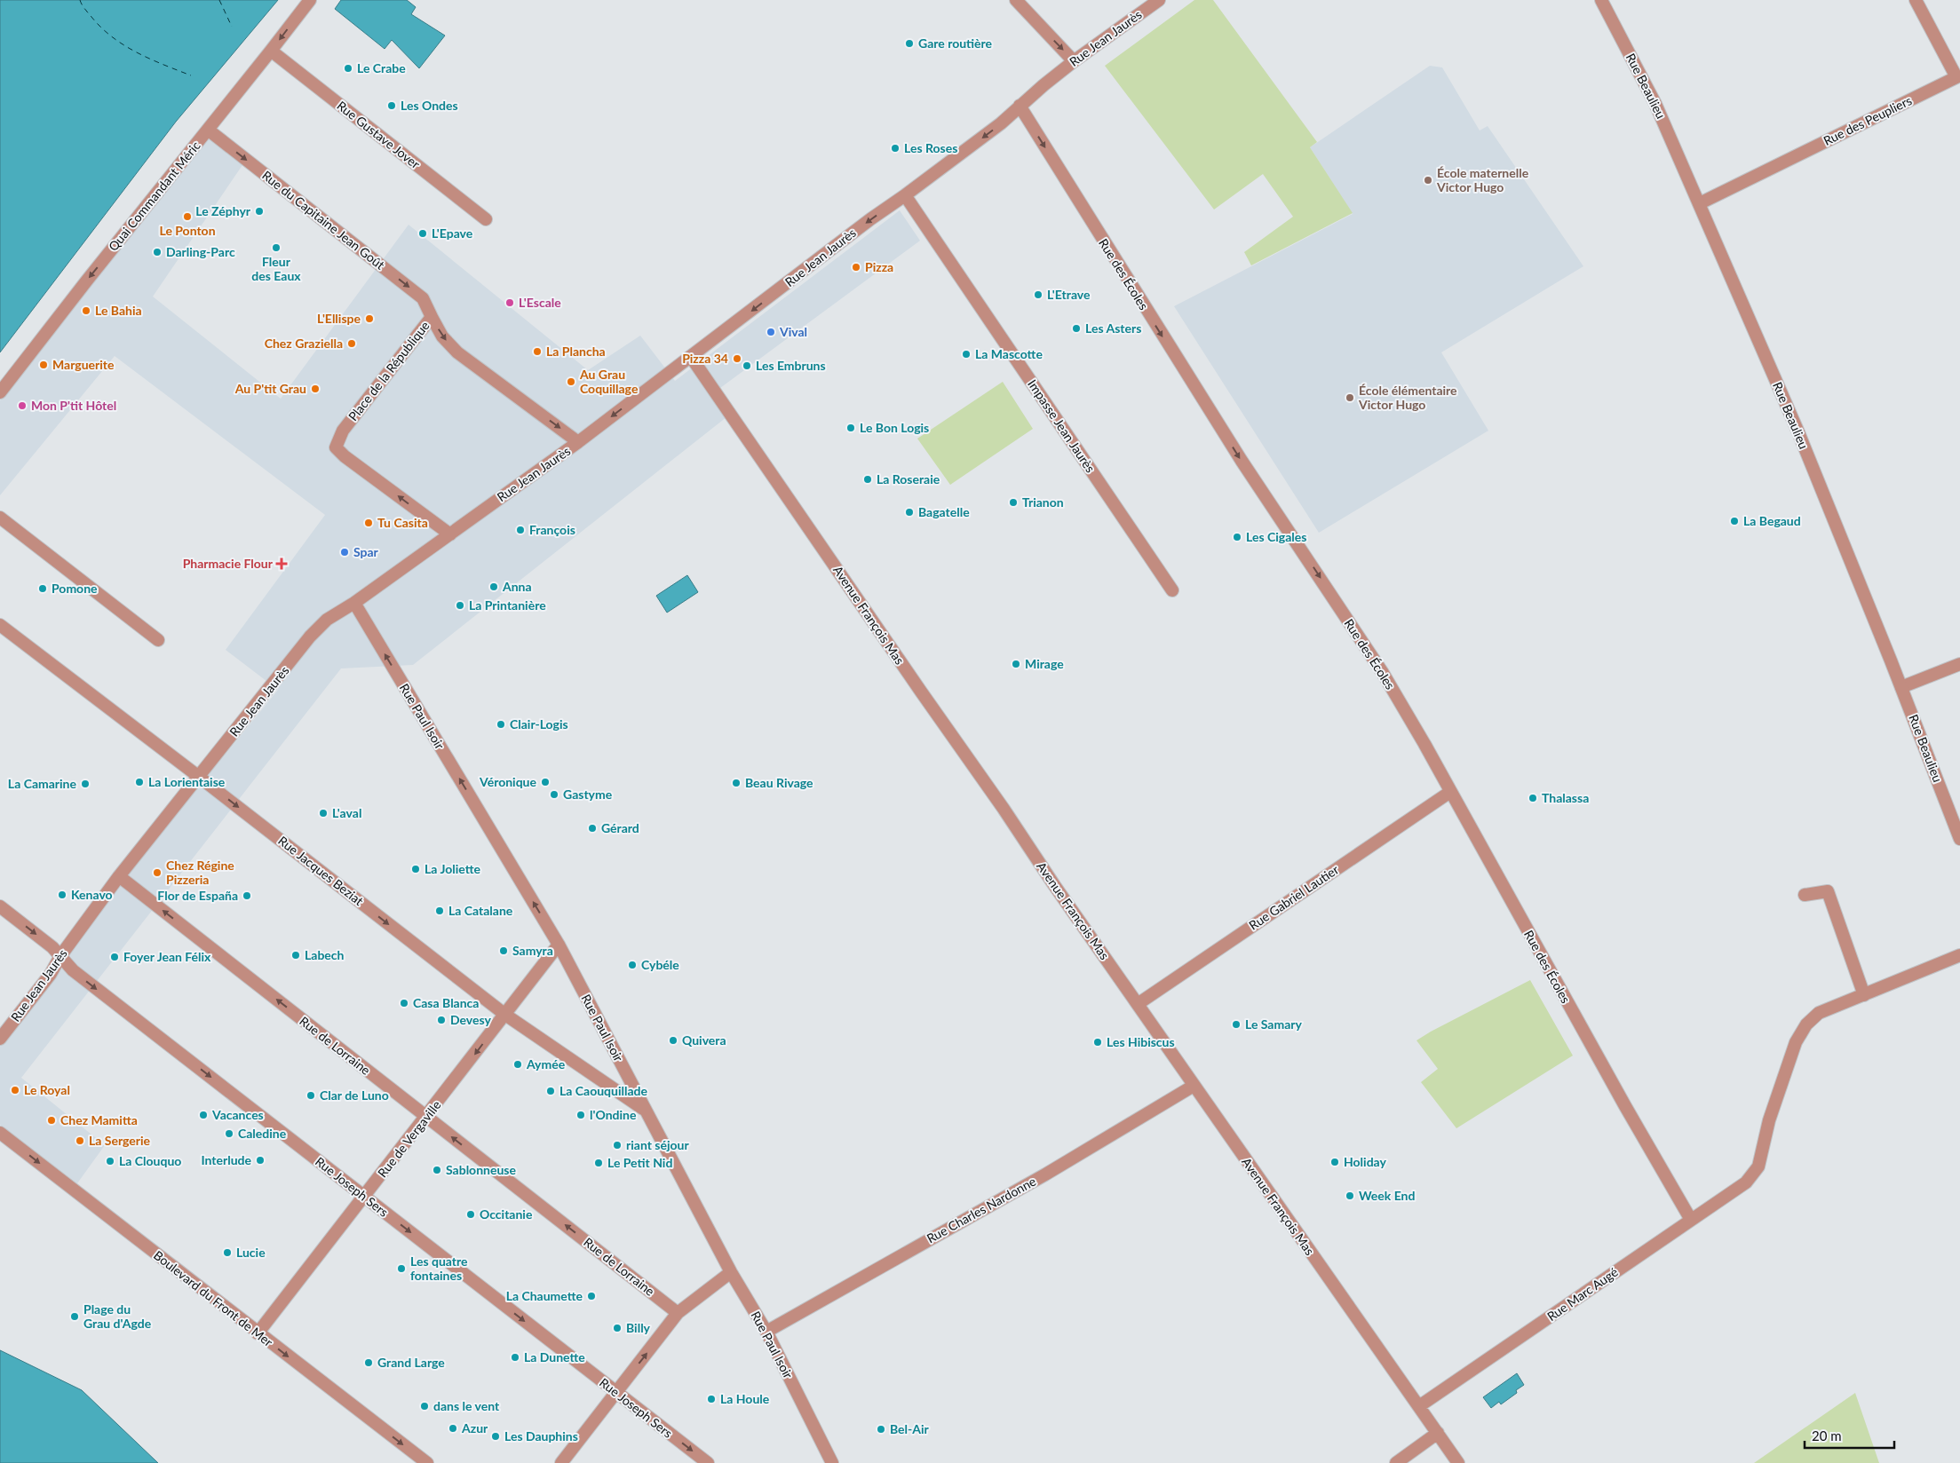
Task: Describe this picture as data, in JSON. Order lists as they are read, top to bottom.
{
  "streets": {
    "street": [
      "Rue Jean Jaurès",
      "Rue Beaulieu",
      "Rue des Peupliers",
      "Rue Gustave Jover",
      "Quai Commandant Méric",
      "Rue du Capitaine Jean Goût",
      "Rue des Écoles",
      "Place de la République",
      "Impasse Jean Jaurès",
      "Avenue François Mas",
      "Rue Paul Isoir",
      "Rue Jacques Beziat",
      "Rue Gabriel Lautier",
      "Rue de Lorraine",
      "Rue de Vergaville",
      "Rue Joseph Sers",
      "Rue Charles Nardonne",
      "Rue Marc Augé",
      "Boulevard du Front de Mer"
    ]
  },
  "crossings": [
    ["Rue Jean Jaurès", "Rue des Écoles"],
    ["Rue Jean Jaurès", "Place de la République"],
    ["Rue Jean Jaurès", "Impasse Jean Jaurès"],
    ["Rue Jean Jaurès", "Avenue François Mas"],
    ["Rue Jean Jaurès", "Rue Paul Isoir"],
    ["Rue Jean Jaurès", "Rue Jacques Beziat"],
    ["Rue Jean Jaurès", "Rue de Lorraine"],
    ["Rue Jean Jaurès", "Rue Joseph Sers"],
    ["Rue Beaulieu", "Rue des Peupliers"],
    ["Rue Gustave Jover", "Quai Commandant Méric"],
    ["Quai Commandant Méric", "Rue du Capitaine Jean Goût"],
    ["Rue du Capitaine Jean Goût", "Place de la République"],
    ["Rue des Écoles", "Rue Gabriel Lautier"],
    ["Rue des Écoles", "Rue Marc Augé"],
    ["Avenue François Mas", "Rue Gabriel Lautier"],
    ["Avenue François Mas", "Rue Charles Nardonne"],
    ["Avenue François Mas", "Rue Marc Augé"],
    ["Rue Paul Isoir", "Rue Jacques Beziat"],
    ["Rue Paul Isoir", "Rue de Vergaville"],
    ["Rue Paul Isoir", "Rue Charles Nardonne"],
    ["Rue Jacques Beziat", "Rue de Vergaville"],
    ["Rue de Lorraine", "Rue de Vergaville"],
    ["Rue de Vergaville", "Rue Joseph Sers"],
    ["Rue de Vergaville", "Boulevard du Front de Mer"]
  ],
  "one_way": [
    "Rue Jean Jaurès",
    "Quai Commandant Méric",
    "Rue du Capitaine Jean Goût",
    "Rue des Écoles",
    "Rue Paul Isoir",
    "Rue Jacques Beziat",
    "Rue de Lorraine",
    "Rue Joseph Sers",
    "Boulevard du Front de Mer"
  ],
  "places": {
    "other": [
      "Gare routière",
      "Le Crabe",
      "Les Ondes",
      "Les Roses",
      "École maternelle Victor Hugo",
      "Le Zéphyr",
      "Le Ponton",
      "L'Epave",
      "Fleur des Eaux",
      "Darling-Parc",
      "Pizza",
      "L'Etrave",
      "L'Escale",
      "Le Bahia",
      "L'Ellispe",
      "Les Asters",
      "Vival",
      "Chez Graziella",
      "La Plancha",
      "La Mascotte",
      "Pizza 34",
      "Marguerite",
      "Les Embruns",
      "Au Grau Coquillage",
      "Au P'tit Grau",
      "École élémentaire Victor Hugo",
      "Mon P'tit Hôtel",
      "Le Bon Logis",
      "La Roseraie",
      "Trianon",
      "Bagatelle",
      "La Begaud",
      "Tu Casita",
      "François",
      "Les Cigales",
      "Spar",
      "Anna",
      "Pomone",
      "La Printanière",
      "Mirage",
      "Clair-Logis",
      "La Lorientaise",
      "Véronique",
      "Beau Rivage",
      "La Camarine",
      "Gastyme",
      "Thalassa",
      "L'aval",
      "Gérard",
      "La Joliette",
      "Chez Régine Pizzeria",
      "Kenavo",
      "Flor de España",
      "La Catalane",
      "Samyra",
      "Labech",
      "Foyer Jean Félix",
      "Cybéle",
      "Casa Blanca",
      "Devesy",
      "Le Samary",
      "Quivera",
      "Les Hibiscus",
      "Aymée",
      "Le Royal",
      "La Caouquillade",
      "Clar de Luno",
      "Vacances",
      "l'Ondine",
      "Chez Mamitta",
      "Caledine",
      "La Sergerie",
      "riant séjour",
      "Interlude",
      "La Clouquo",
      "Holiday",
      "Le Petit Nid",
      "Sablonneuse",
      "Week End",
      "Occitanie",
      "Lucie",
      "Les quatre fontaines",
      "La Chaumette",
      "Plage du Grau d'Agde",
      "Billy",
      "La Dunette",
      "Grand Large",
      "La Houle",
      "dans le vent",
      "Azur",
      "Bel-Air",
      "Les Dauphins"
    ],
    "health": ["Pharmacie Flour"]
  },
  "scale_bar": "20 m"
}
